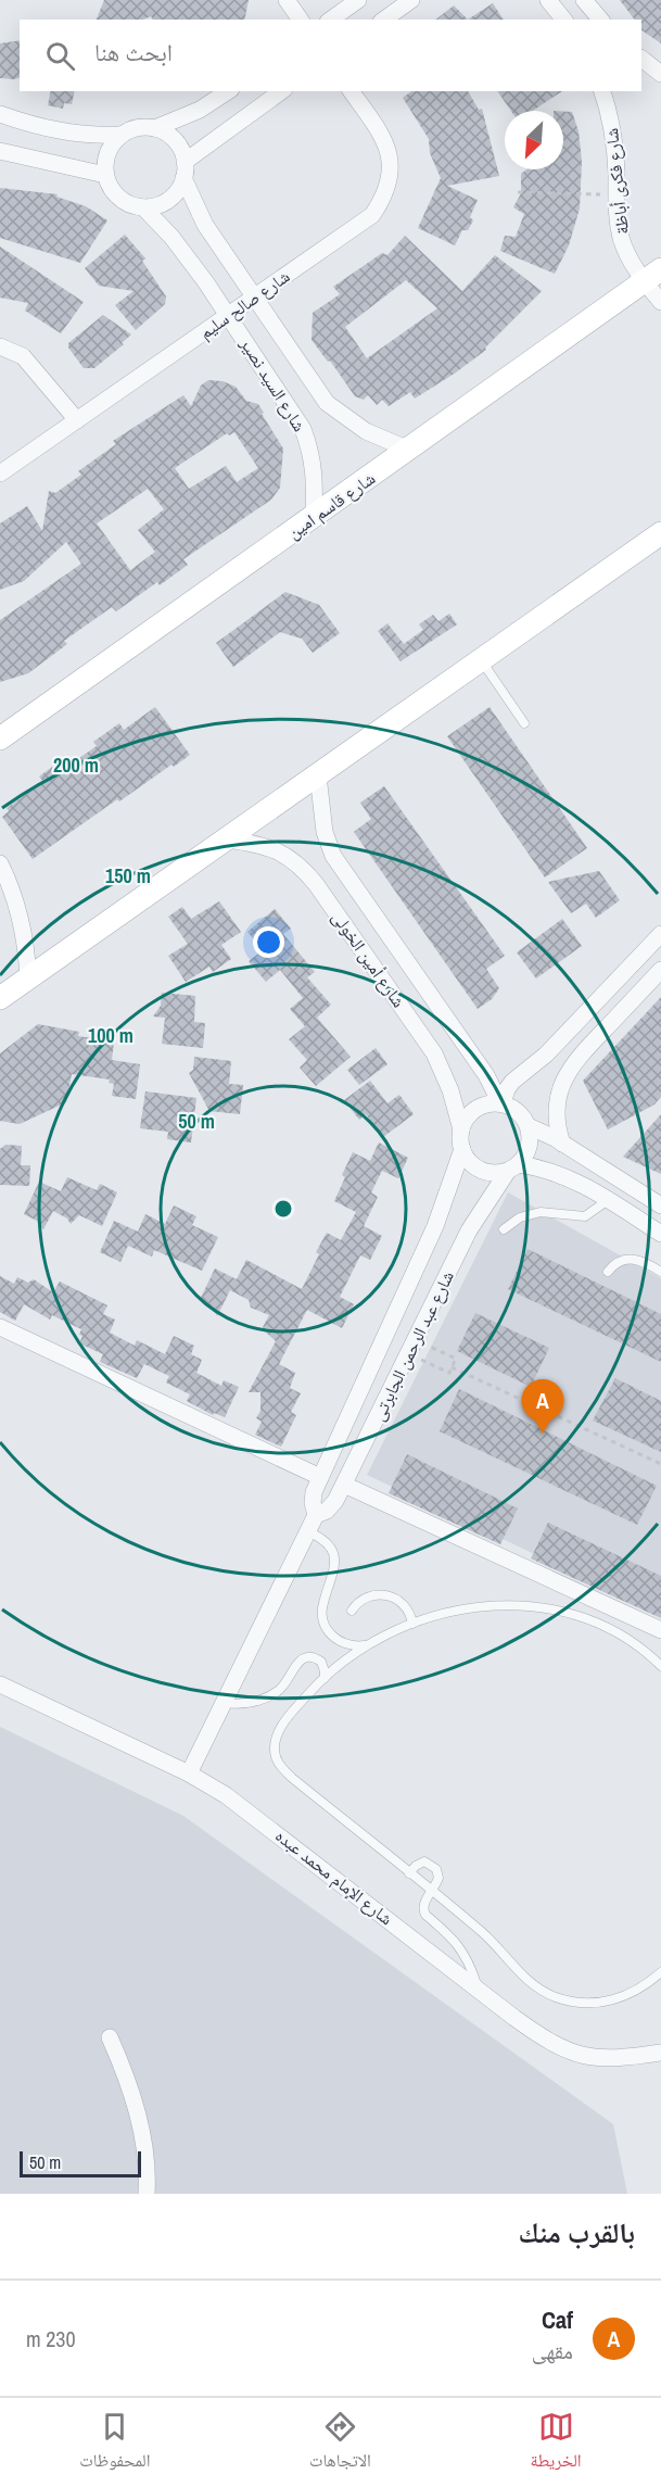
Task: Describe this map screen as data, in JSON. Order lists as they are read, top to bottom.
{
  "streets": {
    "main road": ["شارع قاسم امين"],
    "street": [
      "شارع فكرى أباظة",
      "شارع صالح سليم",
      "شارع السيد نصير",
      "شارع أمين الخولى",
      "شارع عبد الرحمن الجابرتى",
      "شارع الإمام محمد عبده"
    ]
  },
  "crossings": [
    ["شارع فكرى أباظة", "شارع قاسم امين"],
    ["شارع صالح سليم", "شارع السيد نصير"],
    ["شارع السيد نصير", "شارع قاسم امين"],
    ["شارع أمين الخولى", "شارع عبد الرحمن الجابرتى"],
    ["شارع عبد الرحمن الجابرتى", "شارع الإمام محمد عبده"]
  ],
  "scale_bar": "50 m",
  "north": "bottom left",
  "page": {
    "search": "ابحث هنا",
    "pins": "A",
    "scale": "50 m",
    "heading": "بالقرب منك",
    "list": [
      {
        "mark": "A",
        "name": "Caf",
        "note": "مقهى",
        "value": "230 m"
      }
    ],
    "nav": ["الخريطة", "الاتجاهات", "المحفوظات"]
  },
  "rings": [
    "200 m",
    "150 m",
    "100 m",
    "50 m"
  ]
}
